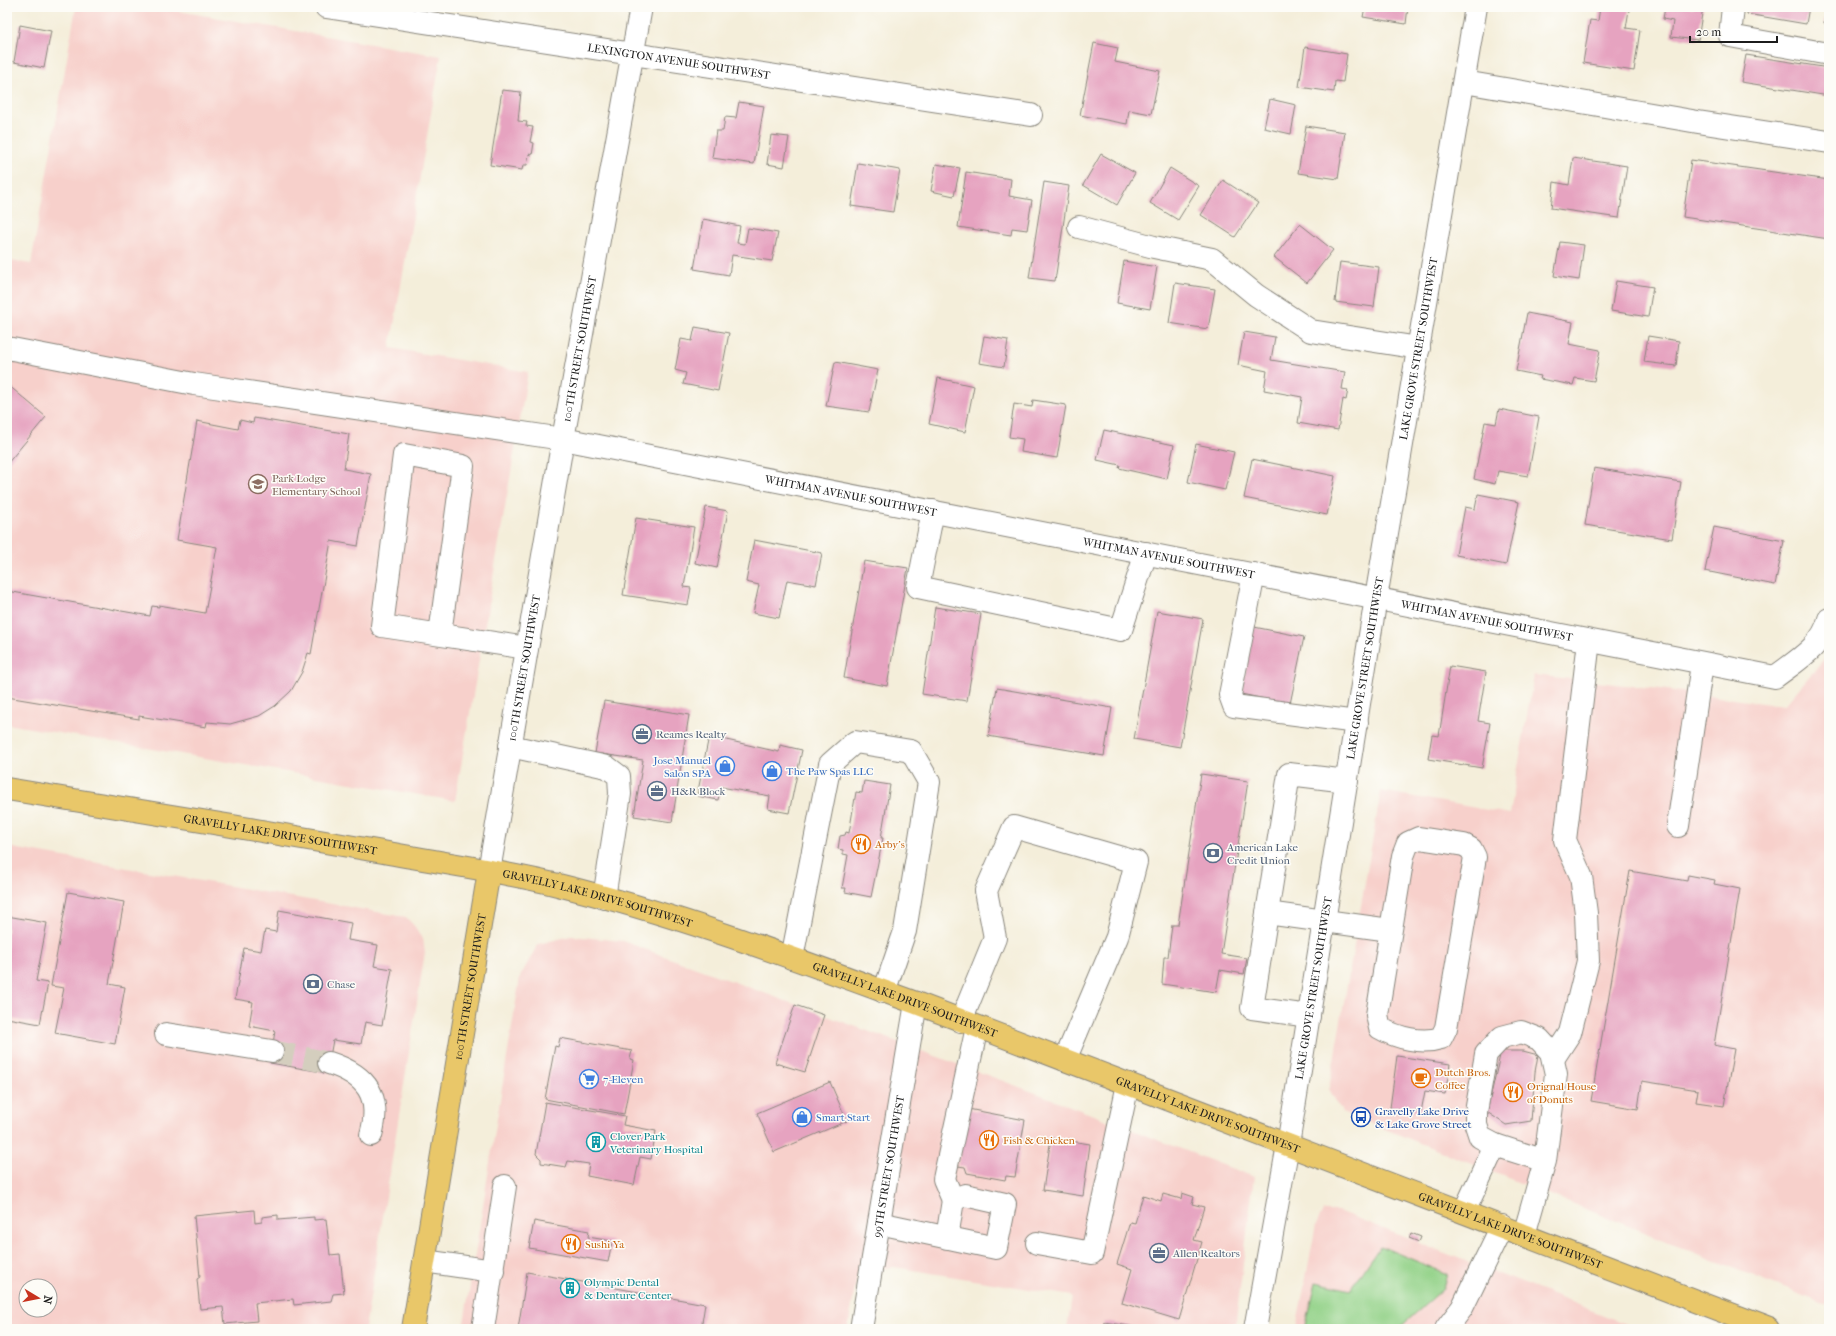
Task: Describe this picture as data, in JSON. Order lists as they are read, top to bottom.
{
  "streets": {
    "main road": ["100TH STREET SOUTHWEST", "GRAVELLY LAKE DRIVE SOUTHWEST"],
    "street": [
      "LEXINGTON AVENUE SOUTHWEST",
      "LAKE GROVE STREET SOUTHWEST",
      "WHITMAN AVENUE SOUTHWEST",
      "99TH STREET SOUTHWEST"
    ]
  },
  "crossings": [
    ["LEXINGTON AVENUE SOUTHWEST", "100TH STREET SOUTHWEST"],
    ["100TH STREET SOUTHWEST", "WHITMAN AVENUE SOUTHWEST"],
    ["100TH STREET SOUTHWEST", "GRAVELLY LAKE DRIVE SOUTHWEST"],
    ["LAKE GROVE STREET SOUTHWEST", "WHITMAN AVENUE SOUTHWEST"],
    ["LAKE GROVE STREET SOUTHWEST", "GRAVELLY LAKE DRIVE SOUTHWEST"],
    ["GRAVELLY LAKE DRIVE SOUTHWEST", "99TH STREET SOUTHWEST"]
  ],
  "places": {
    "school or university": ["Park Lodge Elementary School"],
    "office": ["Reames Realty", "H&R Block", "Allen Realtors"],
    "shop": ["Jose Manuel Salon SPA", "The Paw Spas LLC", "Smart Start"],
    "restaurant": [
      "Arby's",
      "Orignal House of Donuts",
      "Fish & Chicken",
      "Sushi Ya"
    ],
    "bank": ["American Lake Credit Union", "Chase"],
    "cafe": ["Dutch Bros. Coffee"],
    "supermarket": ["7-Eleven"],
    "bus stop": ["Gravelly Lake Drive & Lake Grove Street"],
    "building": ["Clover Park Veterinary Hospital", "Olympic Dental & Denture Center"]
  },
  "scale_bar": "20 m",
  "north": "right"
}
